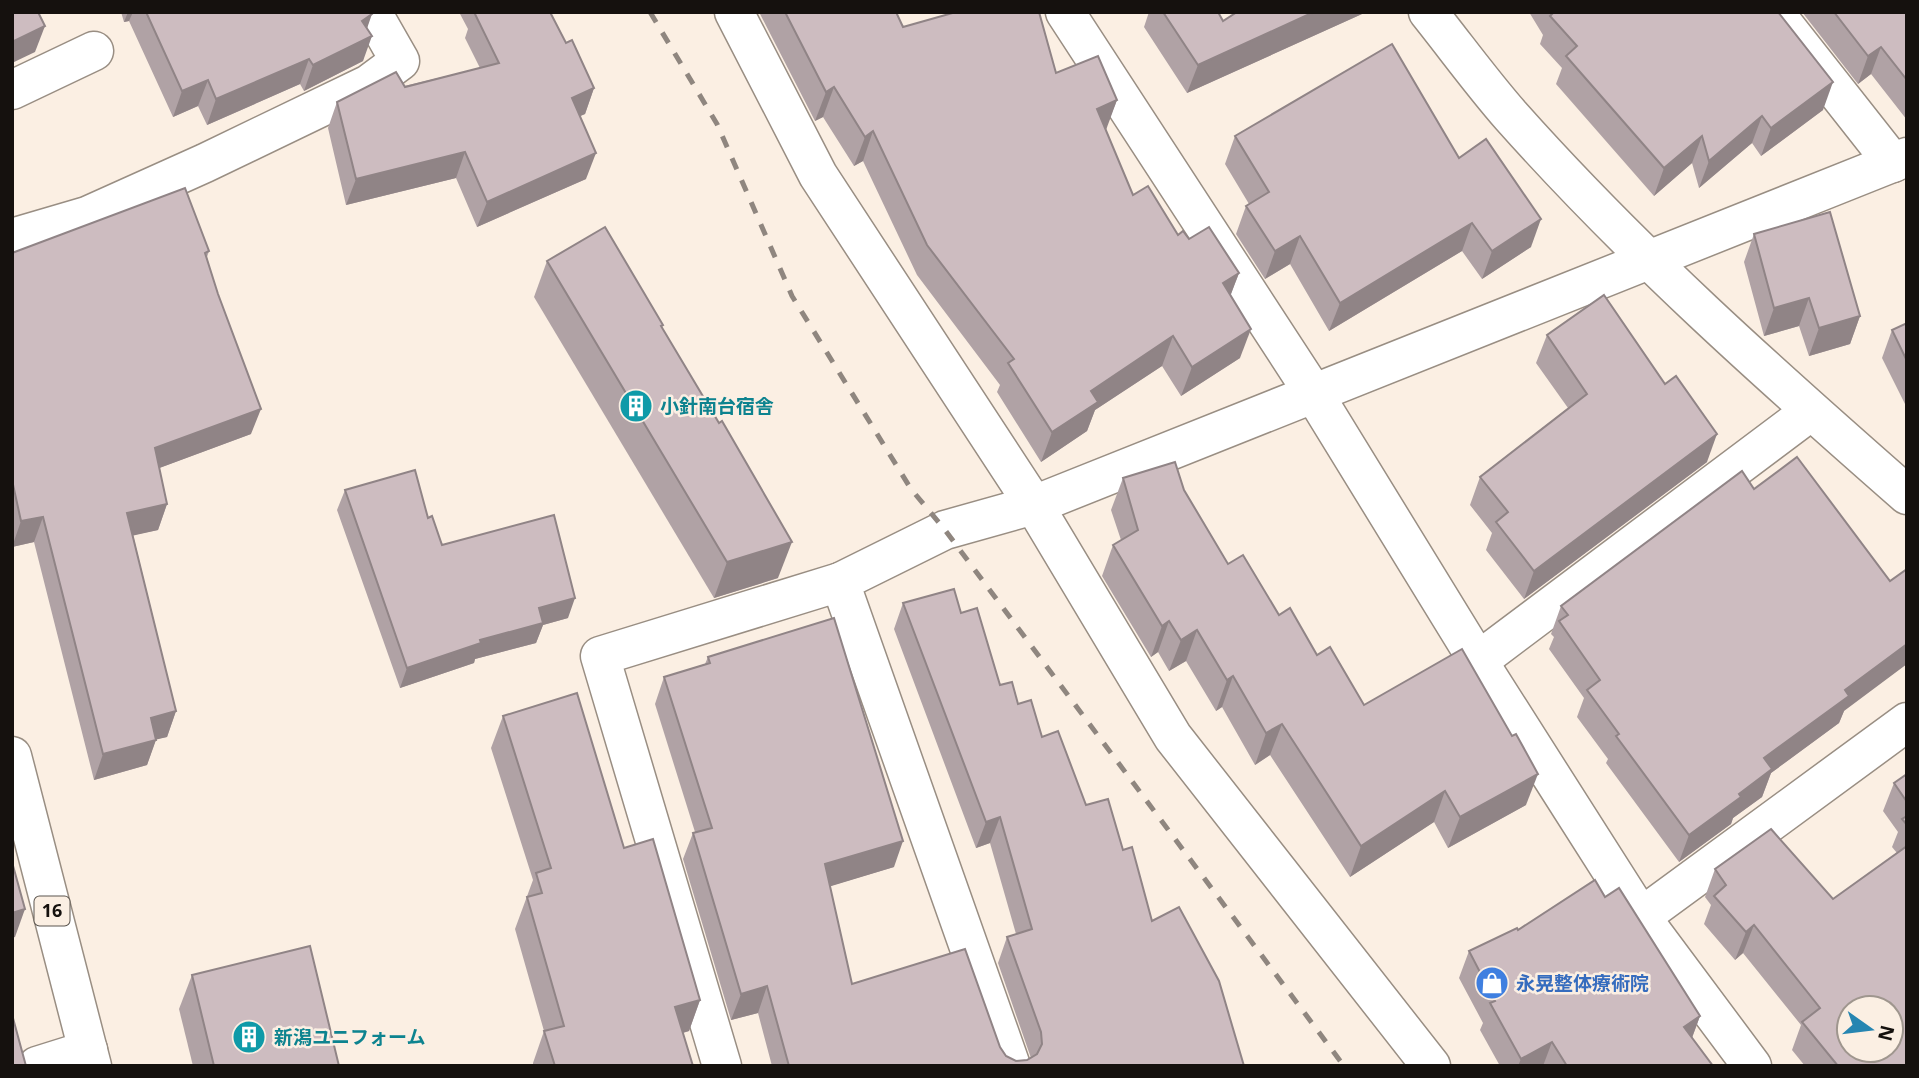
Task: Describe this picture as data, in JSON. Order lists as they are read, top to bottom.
{
  "streets": {
    "street": ["16"]
  },
  "places": {
    "building": ["小針南台宿舎", "新潟ユニフォーム"],
    "shop": ["永晃整体療術院"]
  },
  "north": "right"
}
